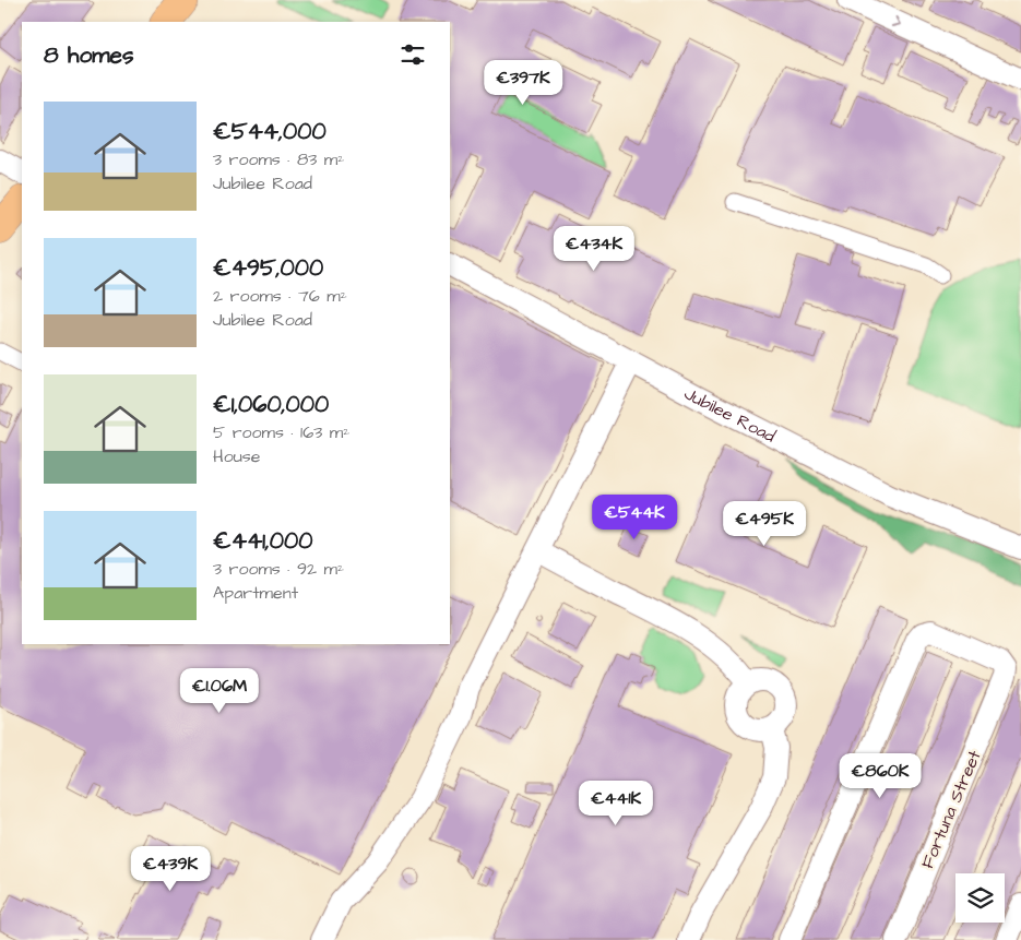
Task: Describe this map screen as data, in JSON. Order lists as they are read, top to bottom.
{
  "streets": {
    "street": ["Jubilee Road", "Fortuna Street"]
  },
  "page": {
    "heading": "8 homes",
    "price": [
      "€397K",
      "€434K",
      "€544K",
      "€495K",
      "€1.06M",
      "€860K",
      "€441K",
      "€439K"
    ],
    "list": [
      {
        "name": "€544,000",
        "note": "3 rooms · 83 m² · Jubilee Road"
      },
      {
        "name": "€495,000",
        "note": "2 rooms · 76 m² · Jubilee Road"
      },
      {
        "name": "€1,060,000",
        "note": "5 rooms · 163 m² · House"
      },
      {
        "name": "€441,000",
        "note": "3 rooms · 92 m² · Apartment"
      }
    ]
  }
}
